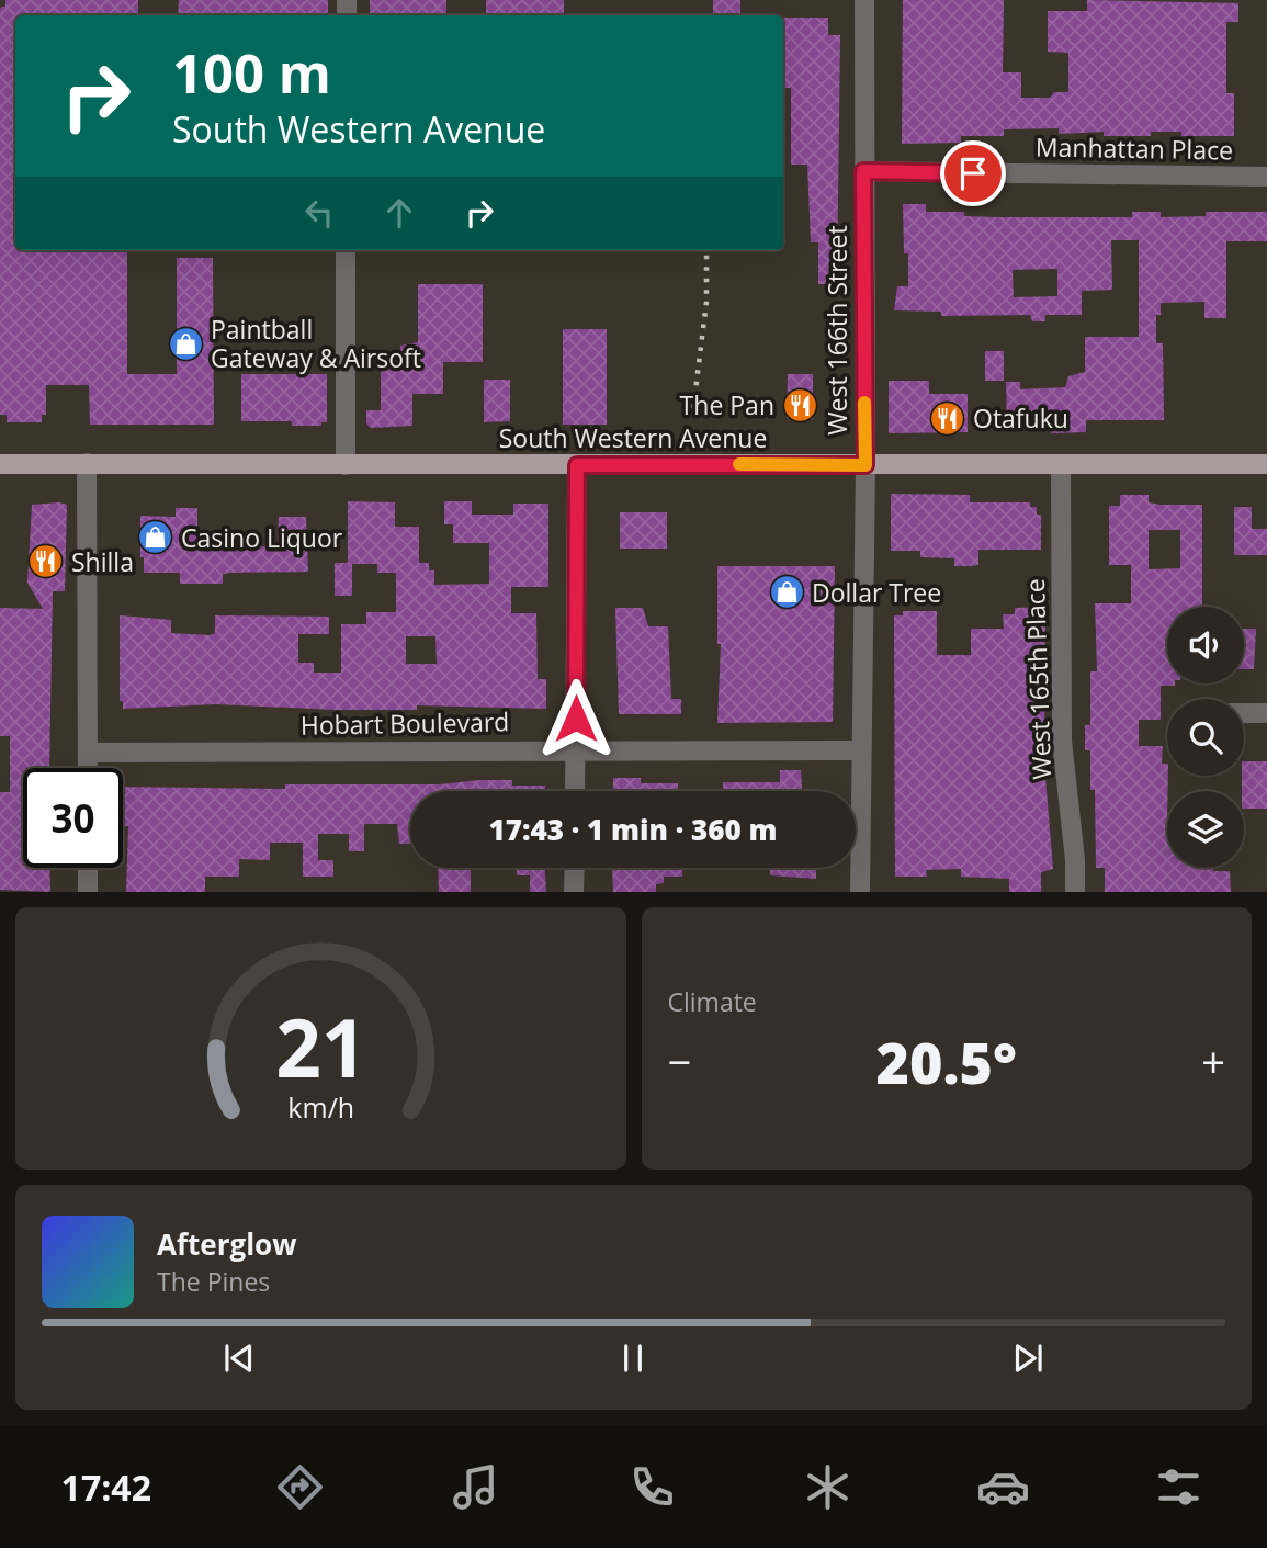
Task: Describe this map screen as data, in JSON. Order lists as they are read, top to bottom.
{
  "streets": {
    "main road": ["South Western Avenue"],
    "street": [
      "Manhattan Place",
      "West 166th Street",
      "West 165th Place",
      "Hobart Boulevard"
    ]
  },
  "crossings": [
    ["Manhattan Place", "West 166th Street"],
    ["West 166th Street", "South Western Avenue"],
    ["West 166th Street", "Hobart Boulevard"],
    ["South Western Avenue", "West 165th Place"]
  ],
  "places": {
    "shop": ["Paintball Gateway & Airsoft", "Casino Liquor", "Dollar Tree"],
    "restaurant": ["The Pan", "Otafuku", "Shilla"]
  },
  "page": {
    "turn": ["100 m", "South Western Avenue"],
    "limit": "30",
    "trip": "17:43 · 1 min · 360 m",
    "tile": "Climate",
    "heat": ["−", "20.5°", "+"],
    "song": ["Afterglow", "The Pines"],
    "tabs": "17:42",
    "gauge": ["21", "km/h"]
  }
}
